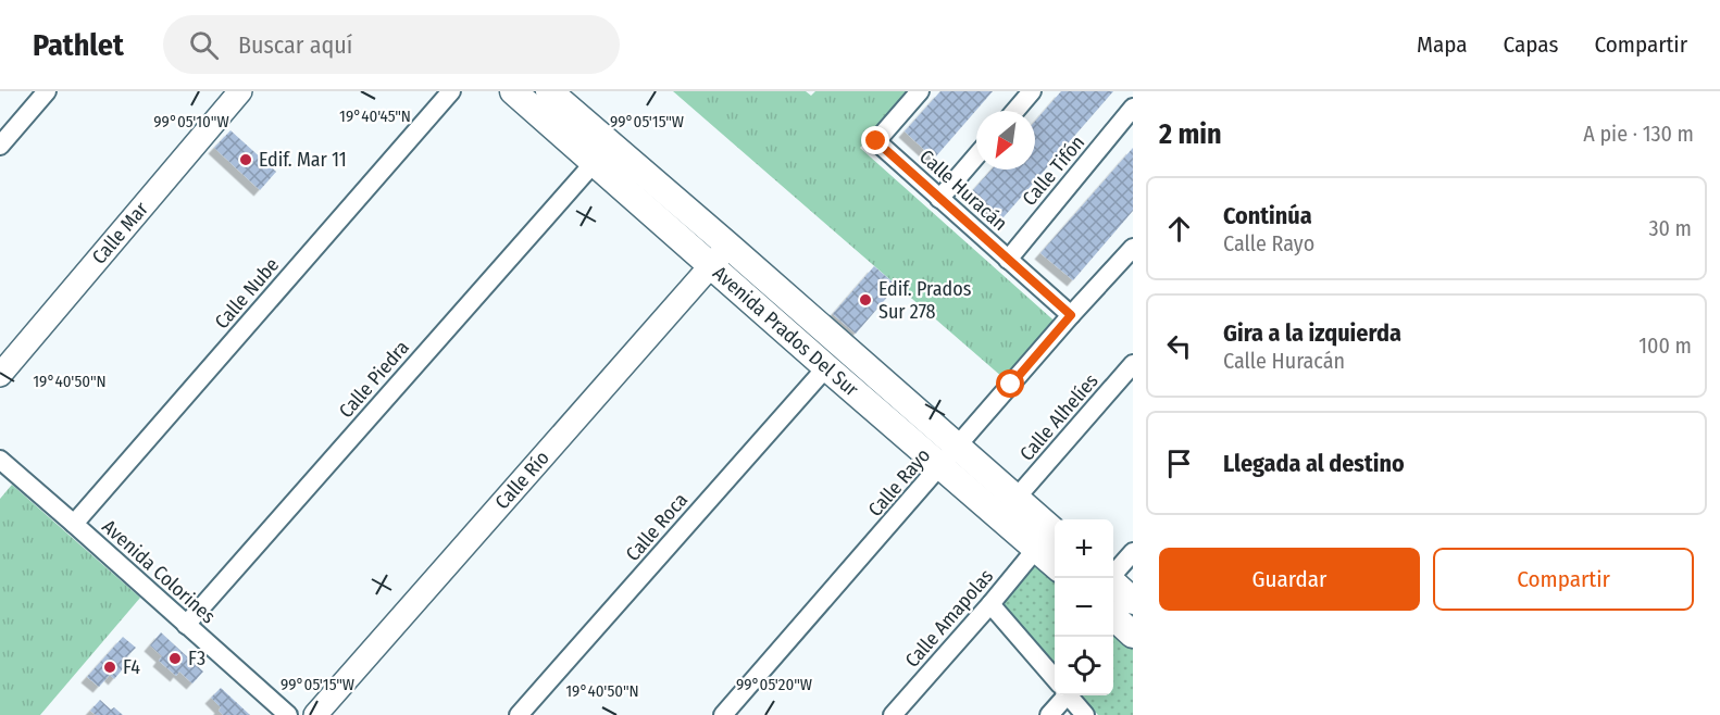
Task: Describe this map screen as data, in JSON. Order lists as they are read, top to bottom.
{
  "streets": {
    "main road": ["Avenida Prados Del Sur"],
    "street": [
      "Calle Tifón",
      "Calle Huracán",
      "Calle Mar",
      "Calle Nube",
      "Calle Piedra",
      "Calle Alhelíes",
      "Calle Río",
      "Calle Rayo",
      "Calle Roca",
      "Avenida Colorines",
      "Calle Amapolas"
    ]
  },
  "crossings": [
    ["Calle Tifón", "Calle Huracán"],
    ["Calle Huracán", "Calle Rayo"],
    ["Calle Nube", "Avenida Colorines"],
    ["Avenida Prados Del Sur", "Calle Piedra"],
    ["Avenida Prados Del Sur", "Calle Alhelíes"],
    ["Avenida Prados Del Sur", "Calle Río"],
    ["Avenida Prados Del Sur", "Calle Rayo"],
    ["Avenida Prados Del Sur", "Calle Roca"],
    ["Avenida Prados Del Sur", "Calle Amapolas"],
    ["Calle Piedra", "Avenida Colorines"]
  ],
  "places": [
    "Edif. Mar 11",
    "Edif. Prados Sur 278",
    "F3",
    "F4"
  ],
  "north": "bottom left",
  "page": {
    "header": "Pathlet",
    "search": "Buscar aquí",
    "nav": ["Mapa", "Capas", "Compartir"],
    "heading": ["2 min", "A pie · 130 m"],
    "list": [
      ["Continúa", "Calle Rayo", "30 m"],
      ["Gira a la izquierda", "Calle Huracán", "100 m"],
      "Llegada al destino"
    ],
    "map_buttons": ["+", "−"],
    "buttons": ["Guardar", "Compartir"]
  },
  "coordinates": [
    "19°40'45\"N",
    "99°05'10\"W",
    "99°05'15\"W",
    "19°40'50\"N",
    "99°05'20\"W"
  ]
}
